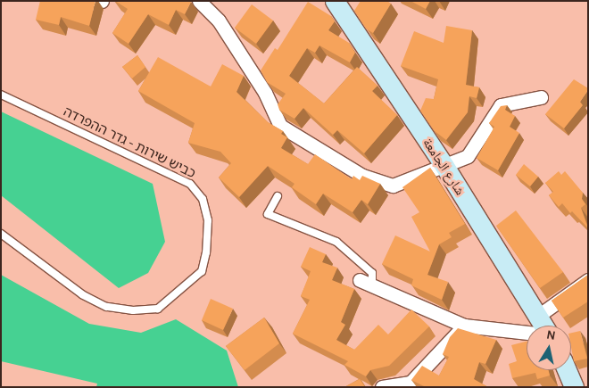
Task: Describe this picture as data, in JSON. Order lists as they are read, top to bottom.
{
  "streets": {
    "main road": ["شارع الجامعة"],
    "lane": ["כביש שירות - גדר ההפרדה"]
  },
  "north": "top"
}
